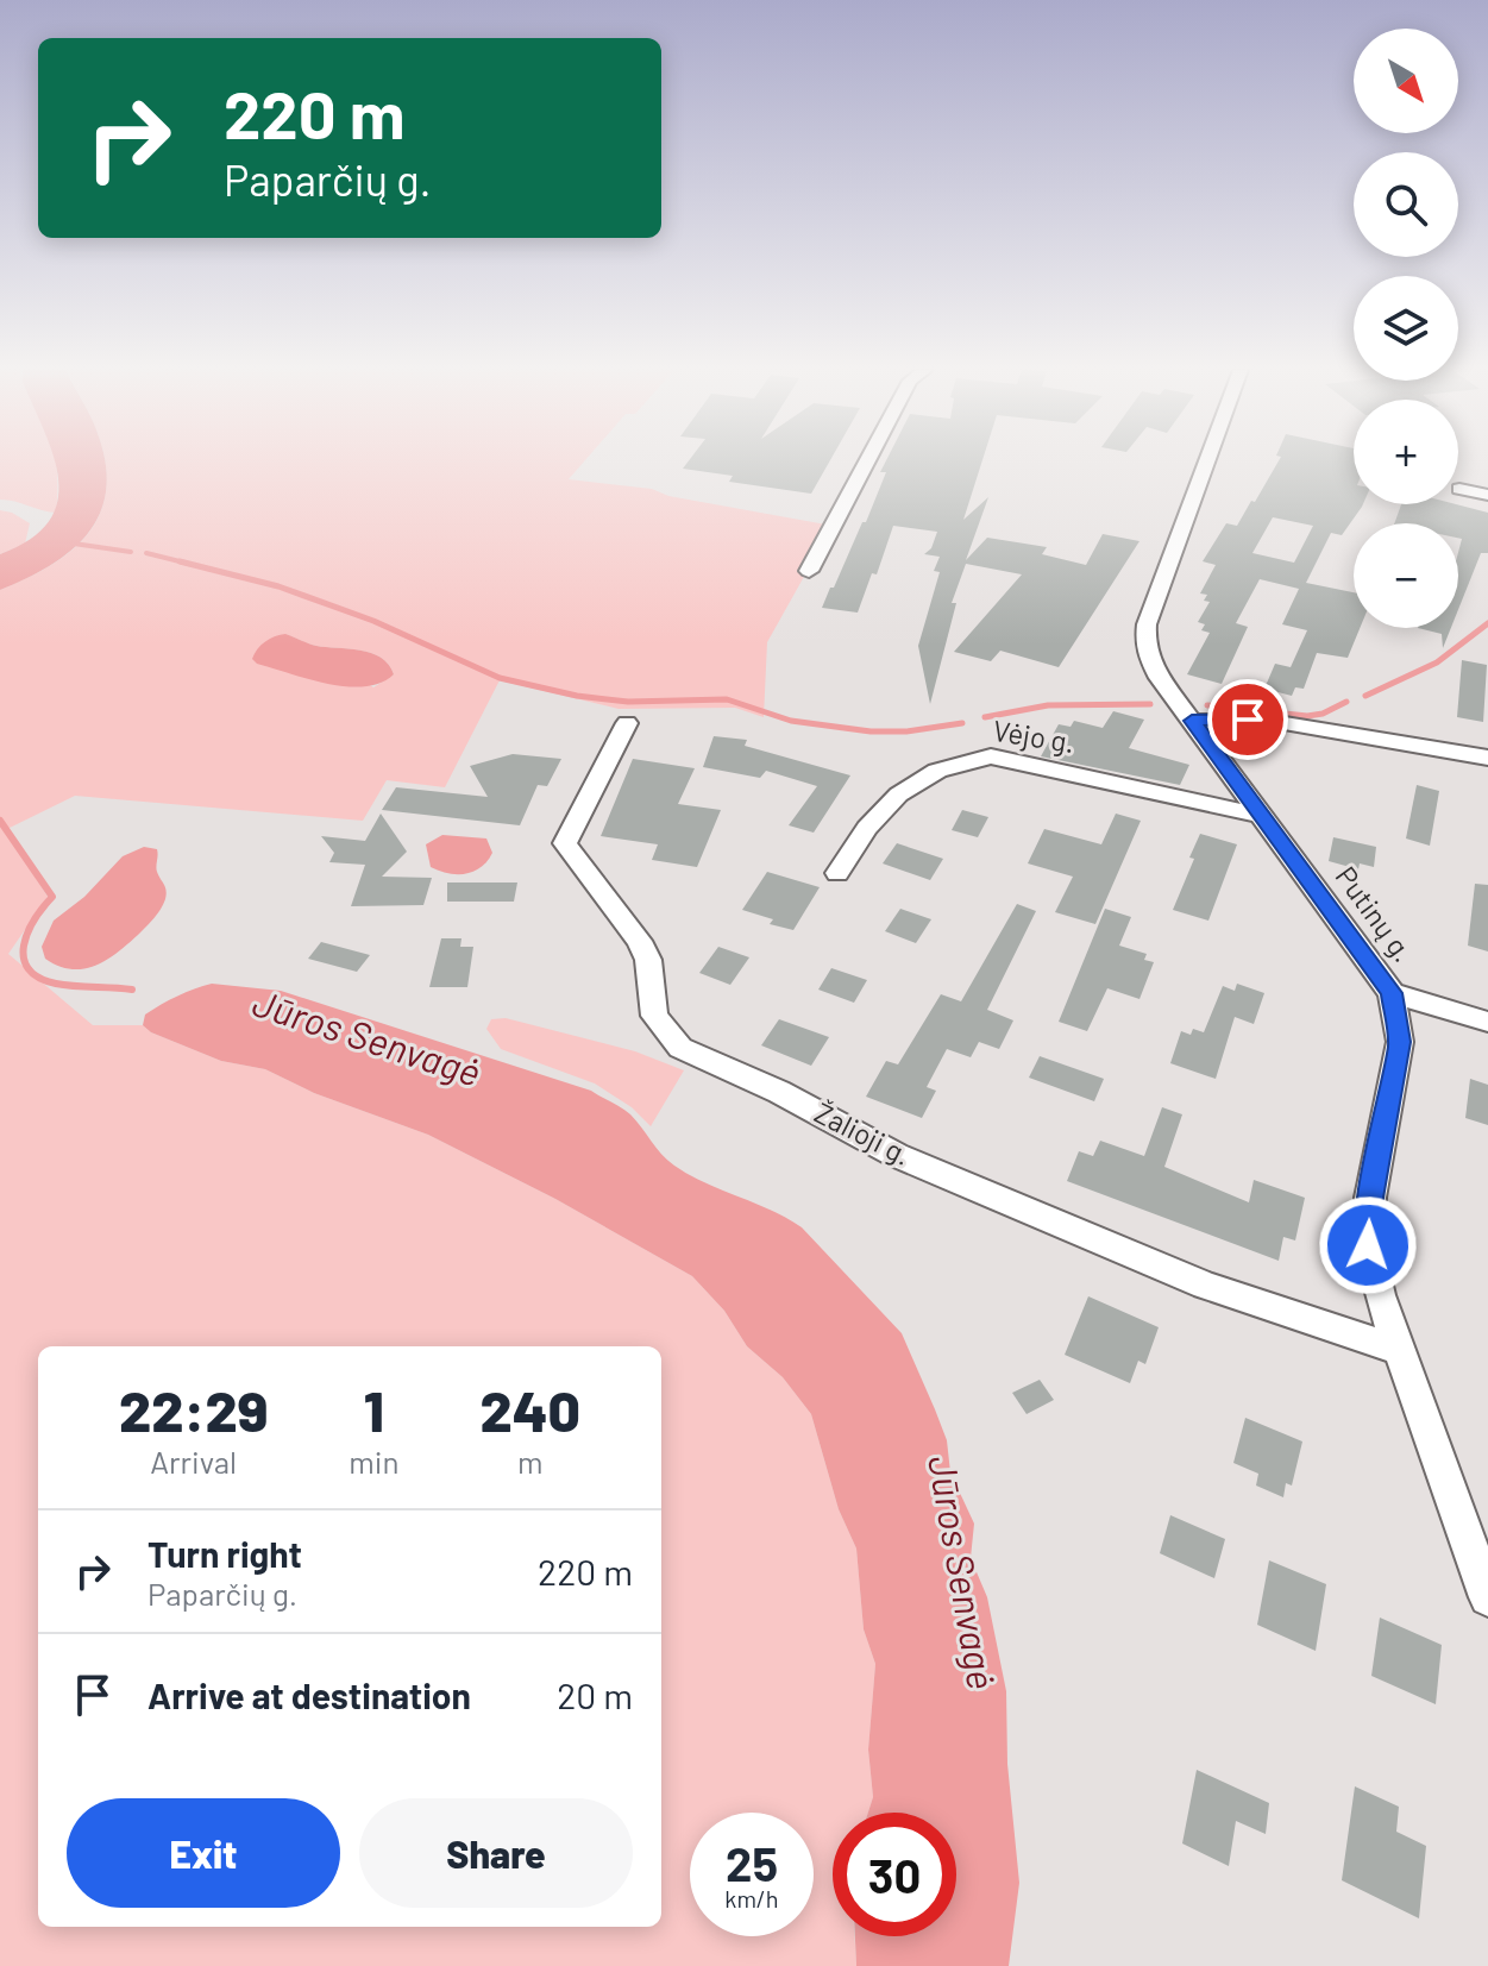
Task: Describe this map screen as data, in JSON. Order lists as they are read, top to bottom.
{
  "streets": {
    "street": ["Vėjo g.", "Putinų g.", "Žalioji g."]
  },
  "crossings": [
    ["Vėjo g.", "Putinų g."],
    ["Putinų g.", "Žalioji g."]
  ],
  "water": ["Jūros Senvagė"],
  "north": "bottom right",
  "page": {
    "map_buttons": ["+", "−"],
    "turn": ["220 m", "Paparčių g."],
    "eta": [
      "22:29",
      "Arrival",
      "1",
      "min",
      "240",
      "m"
    ],
    "list": [
      {
        "name": "Turn right",
        "note": "Paparčių g.",
        "value": "220 m"
      },
      {
        "name": "Arrive at destination",
        "value": "20 m"
      }
    ],
    "buttons": ["Exit", "Share"],
    "speed": "25 km/h",
    "limit": "30"
  }
}
